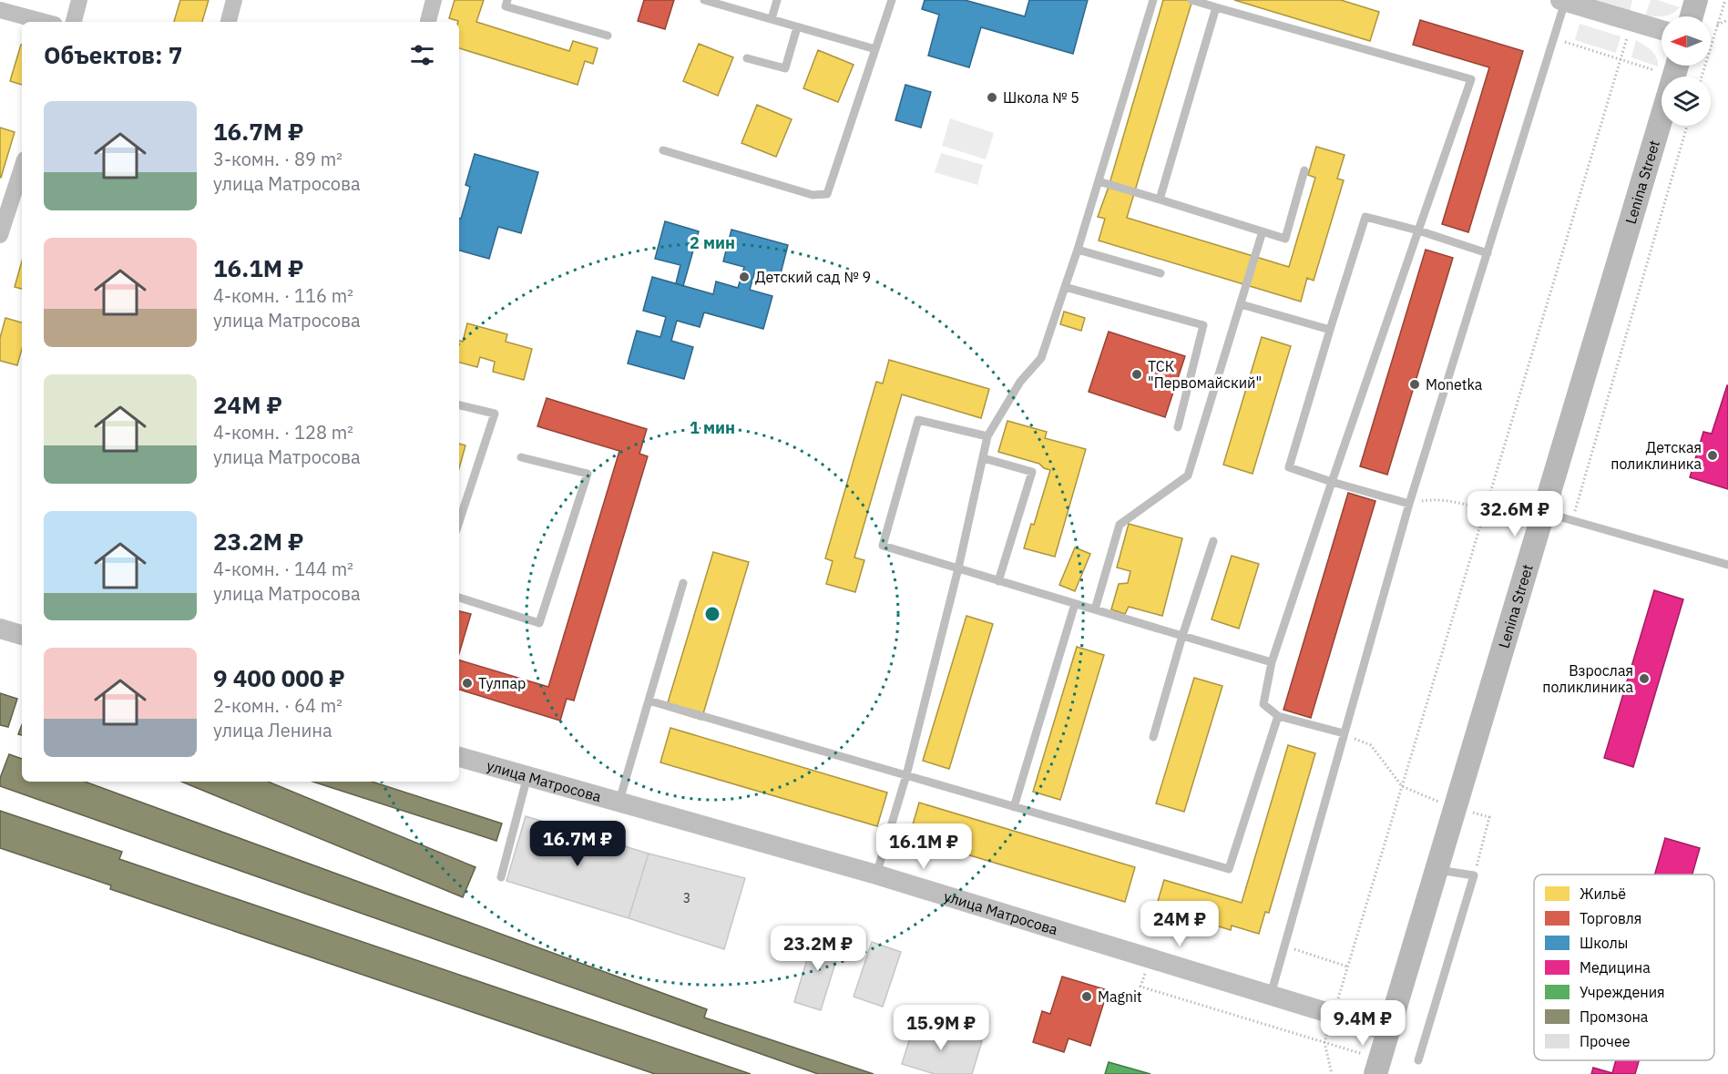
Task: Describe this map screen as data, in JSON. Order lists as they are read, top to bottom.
{
  "streets": {
    "main road": ["Lenina Street"],
    "street": ["улица Матросова"]
  },
  "crossings": [
    ["Lenina Street", "улица Матросова"]
  ],
  "places": [
    "Школа № 5",
    "Детский сад № 9",
    "ТСК \"Первомайский\"",
    "Monetka",
    "Детская поликлиника",
    "Взрослая поликлиника",
    "Тулпар",
    "Magnit"
  ],
  "house_numbers": ["3"],
  "legend": [
    "Жильё",
    "Торговля",
    "Школы",
    "Медицина",
    "Учреждения",
    "Промзона",
    "Прочее"
  ],
  "north": "left",
  "page": {
    "heading": "Объектов: 7",
    "list": [
      {
        "name": "16.7M ₽",
        "note": "3-комн. · 89 m² · улица Матросова"
      },
      {
        "name": "16.1M ₽",
        "note": "4-комн. · 116 m² · улица Матросова"
      },
      {
        "name": "24M ₽",
        "note": "4-комн. · 128 m² · улица Матросова"
      },
      {
        "name": "23.2M ₽",
        "note": "4-комн. · 144 m² · улица Матросова"
      },
      {
        "name": "9 400 000 ₽",
        "note": "2-комн. · 64 m² · улица Ленина"
      }
    ],
    "price": [
      "32.6M ₽",
      "16.7M ₽",
      "16.1M ₽",
      "24M ₽",
      "23.2M ₽",
      "9.4M ₽",
      "15.9M ₽"
    ]
  },
  "rings": ["2 мин", "1 мин"]
}
